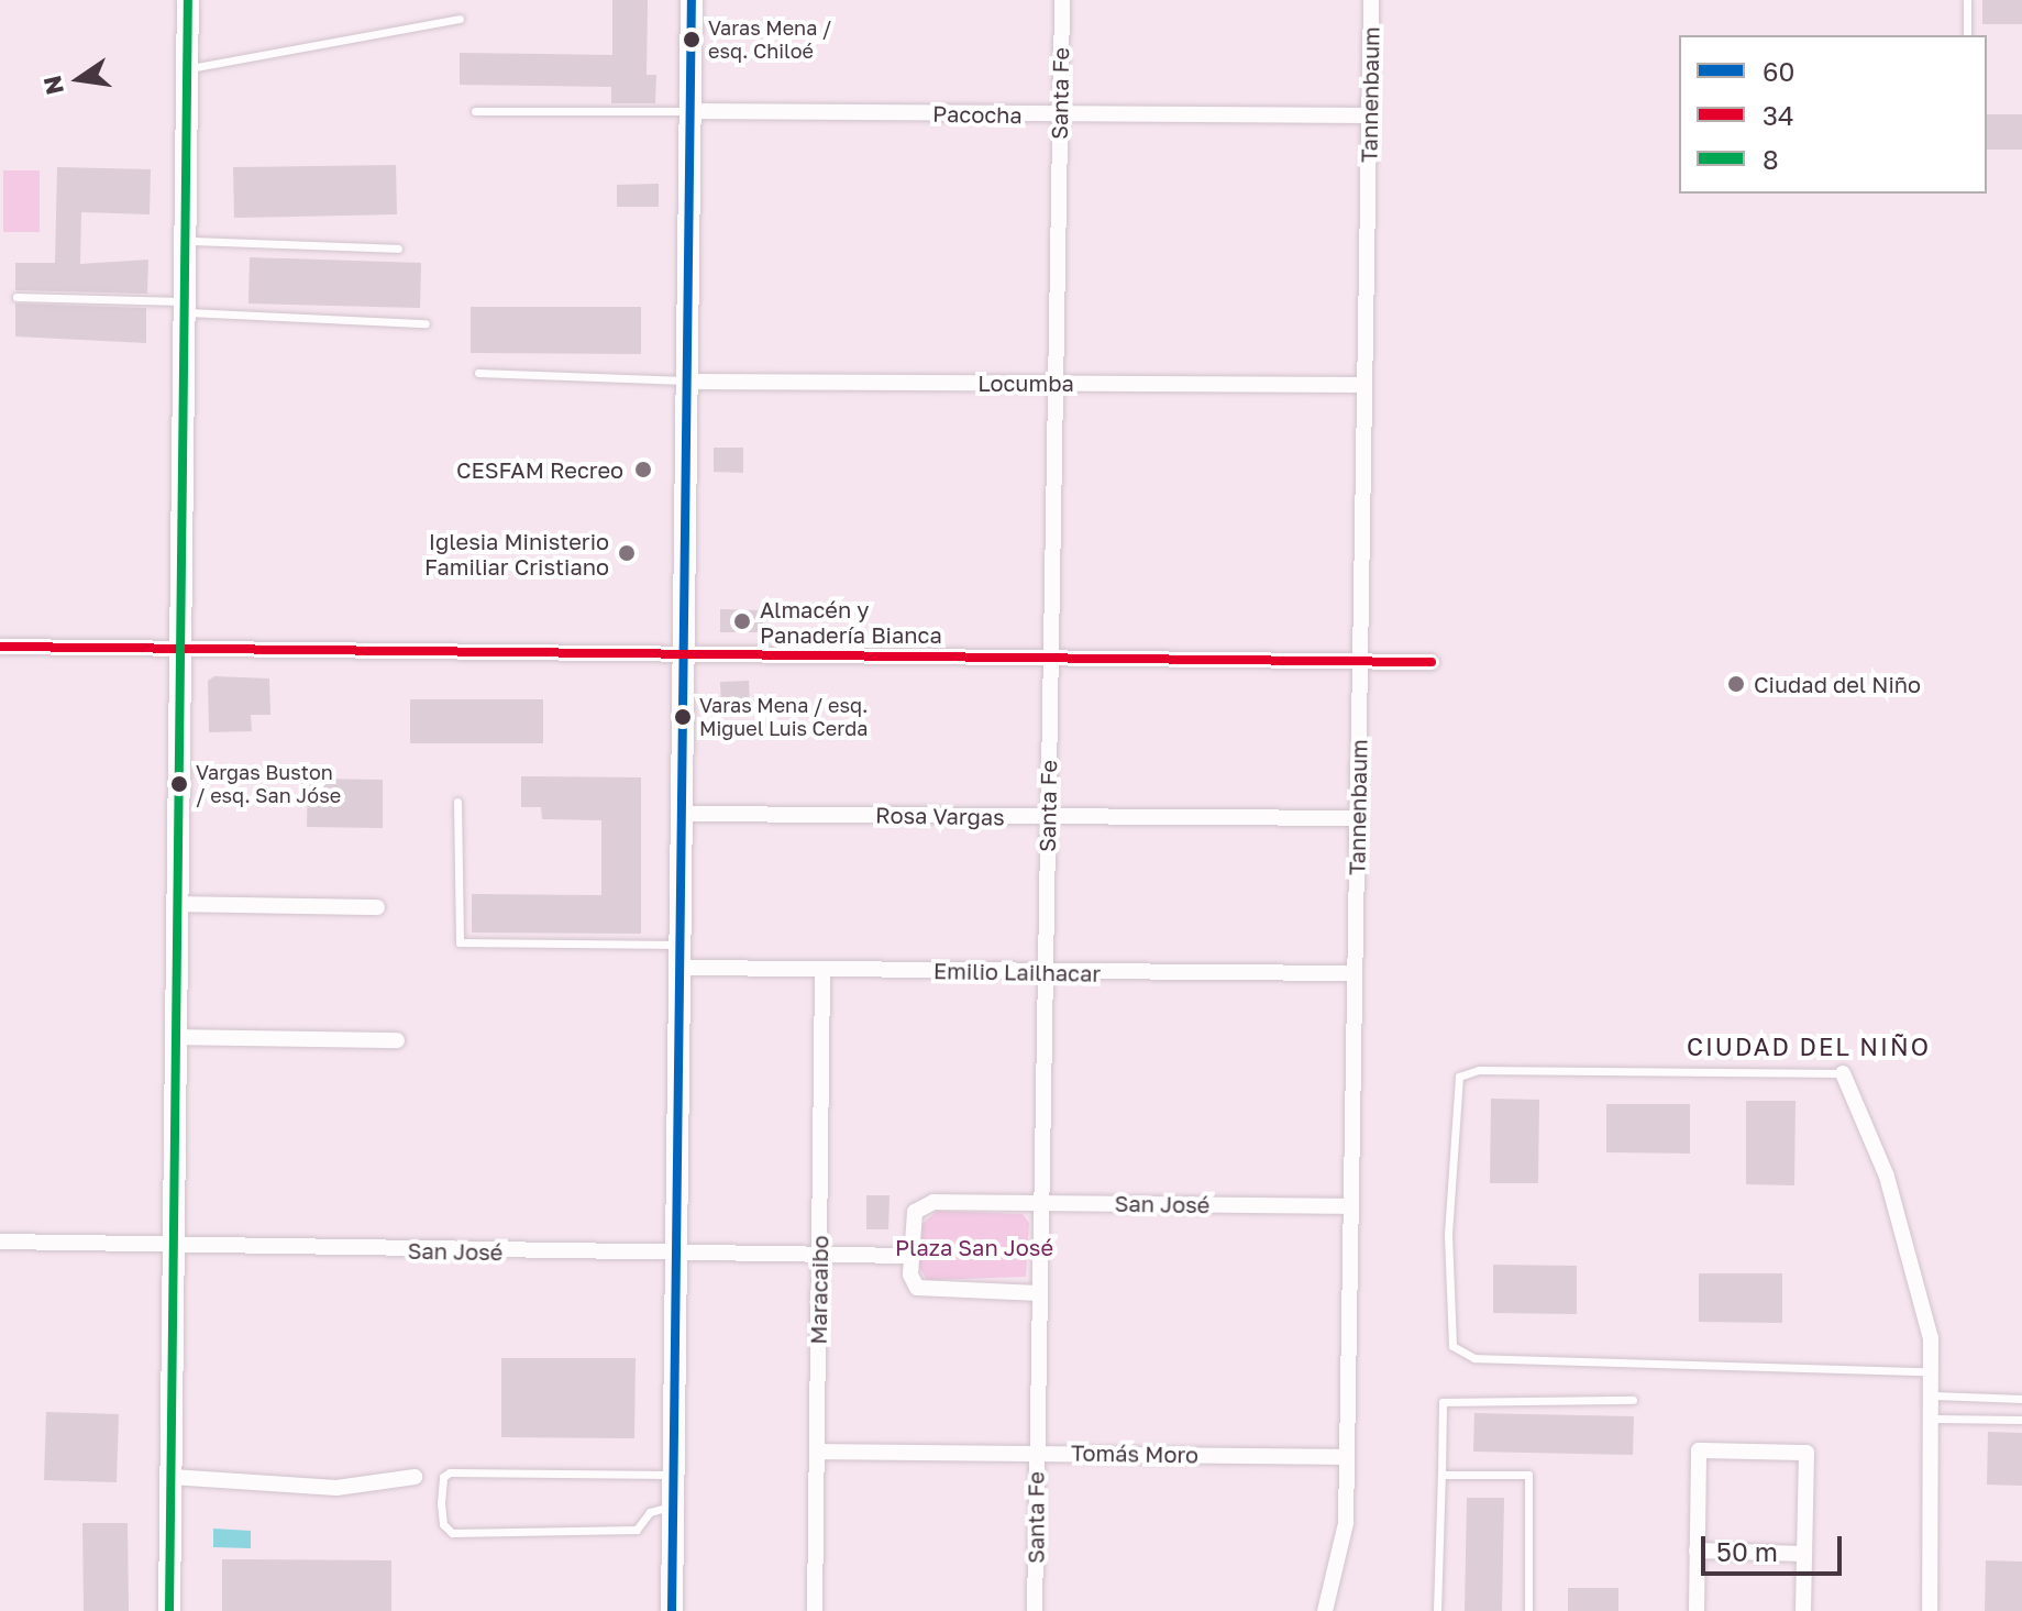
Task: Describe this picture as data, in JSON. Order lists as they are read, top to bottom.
{
  "streets": {
    "street": [
      "Santa Fe",
      "Tannenbaum",
      "Pacocha",
      "Locumba",
      "Rosa Vargas",
      "Emilio Lailhacar",
      "San José",
      "Maracaibo",
      "Tomás Moro"
    ]
  },
  "crossings": [
    ["Santa Fe", "Pacocha"],
    ["Santa Fe", "Locumba"],
    ["Santa Fe", "Rosa Vargas"],
    ["Santa Fe", "Emilio Lailhacar"],
    ["Santa Fe", "San José"],
    ["Santa Fe", "Tomás Moro"],
    ["Tannenbaum", "Pacocha"],
    ["Tannenbaum", "Locumba"],
    ["Tannenbaum", "Rosa Vargas"],
    ["Tannenbaum", "Emilio Lailhacar"],
    ["Tannenbaum", "San José"],
    ["Tannenbaum", "Tomás Moro"],
    ["Emilio Lailhacar", "Maracaibo"],
    ["San José", "Maracaibo"],
    ["Maracaibo", "Tomás Moro"]
  ],
  "districts": ["CIUDAD DEL NIÑO"],
  "parks": ["Plaza San José"],
  "places": [
    "Varas Mena / esq. Chiloé",
    "CESFAM Recreo",
    "Iglesia Ministerio Familiar Cristiano",
    "Almacén y Panadería Bianca",
    "Ciudad del Niño",
    "Varas Mena / esq. Miguel Luis Cerda",
    "Vargas Buston / esq. San Jóse"
  ],
  "lines": ["transit line 60", "transit line 8", "transit line 34"],
  "legend": ["60", "34", "8"],
  "scale_bar": "50 m",
  "north": "left"
}
